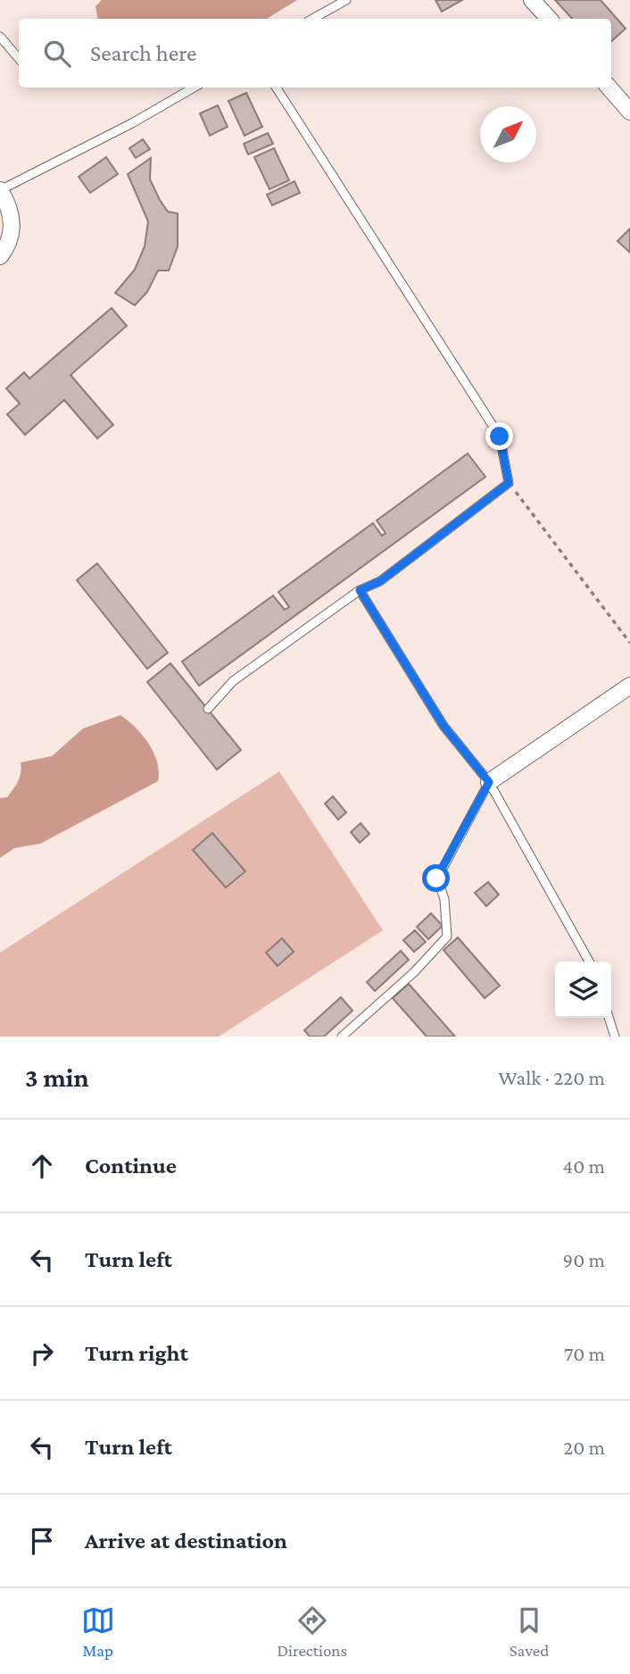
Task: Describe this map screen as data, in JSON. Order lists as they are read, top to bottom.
{
  "north": "top right",
  "page": {
    "search": "Search here",
    "heading": ["3 min", "Walk · 220 m"],
    "list": [
      ["Continue", "40 m"],
      ["Turn left", "90 m"],
      ["Turn right", "70 m"],
      ["Turn left", "20 m"],
      "Arrive at destination"
    ],
    "nav": ["Map", "Directions", "Saved"]
  }
}
